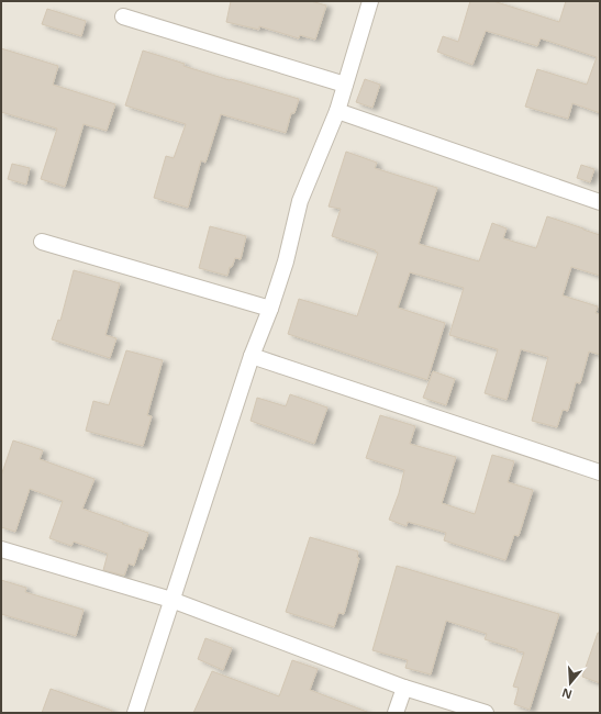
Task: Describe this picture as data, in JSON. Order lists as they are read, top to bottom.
{
  "north": "bottom"
}
